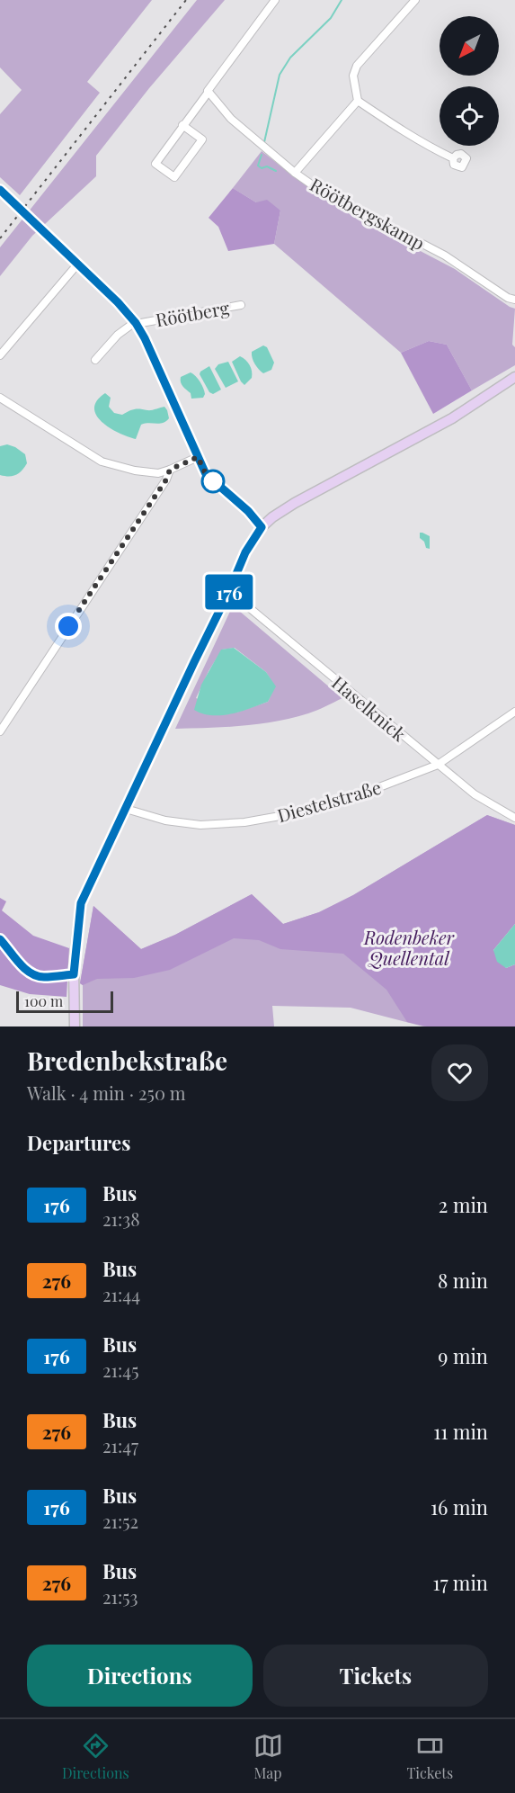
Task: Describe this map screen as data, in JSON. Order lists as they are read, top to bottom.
{
  "streets": {
    "street": [
      "Röötbergskamp",
      "Röötberg",
      "Haselknick",
      "Diestelstraße"
    ]
  },
  "crossings": [
    ["Haselknick", "Diestelstraße"]
  ],
  "parks": ["Rodenbeker Quellental"],
  "lines": ["bus line 176"],
  "scale_bar": "100 m",
  "north": "bottom left",
  "page": {
    "on_map": "176",
    "scale": "100 m",
    "heading": [
      ["Bredenbekstraße", "Walk · 4 min · 250 m"],
      "Departures"
    ],
    "list": [
      {
        "mark": "176",
        "name": "Bus",
        "note": "21:38",
        "value": "2 min"
      },
      {
        "mark": "276",
        "name": "Bus",
        "note": "21:44",
        "value": "8 min"
      },
      {
        "mark": "176",
        "name": "Bus",
        "note": "21:45",
        "value": "9 min"
      },
      {
        "mark": "276",
        "name": "Bus",
        "note": "21:47",
        "value": "11 min"
      },
      {
        "mark": "176",
        "name": "Bus",
        "note": "21:52",
        "value": "16 min"
      },
      {
        "mark": "276",
        "name": "Bus",
        "note": "21:53",
        "value": "17 min"
      }
    ],
    "buttons": ["Directions", "Tickets"],
    "tabs": ["Directions", "Map", "Tickets"]
  }
}
